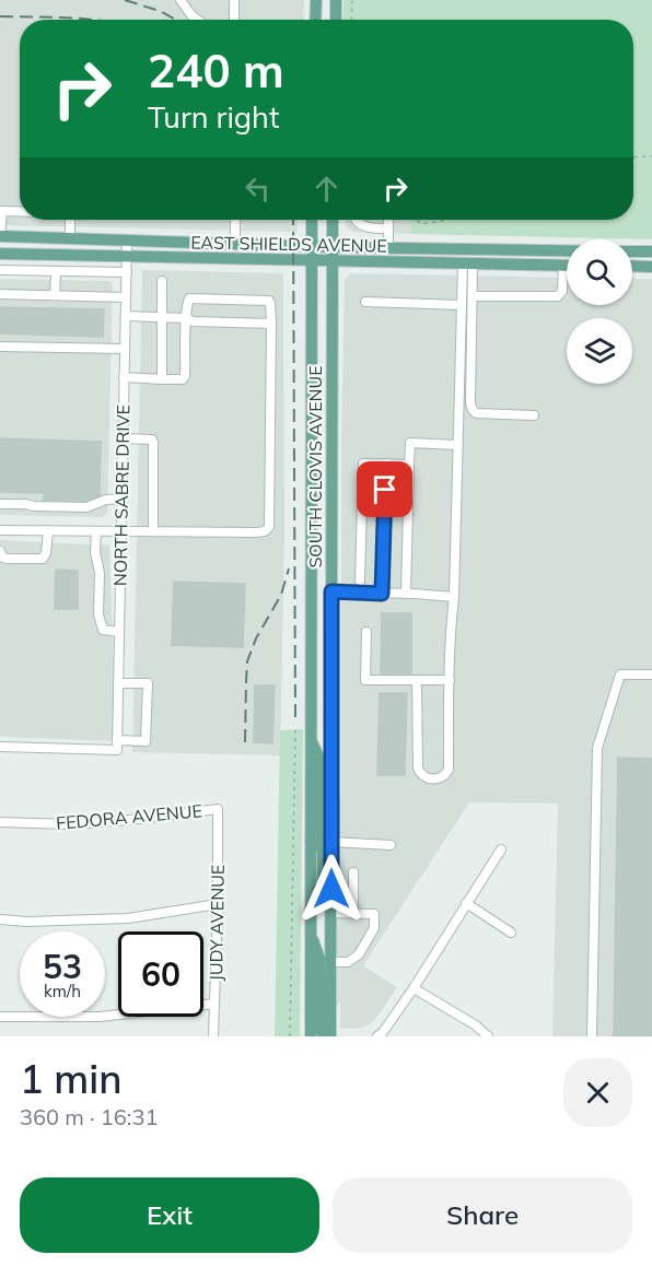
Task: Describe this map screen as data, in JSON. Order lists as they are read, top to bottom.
{
  "streets": {
    "main road": ["EAST SHIELDS AVENUE", "SOUTH CLOVIS AVENUE"],
    "street": ["NORTH SABRE DRIVE", "FEDORA AVENUE", "JUDY AVENUE"]
  },
  "crossings": [
    ["EAST SHIELDS AVENUE", "SOUTH CLOVIS AVENUE"],
    ["EAST SHIELDS AVENUE", "NORTH SABRE DRIVE"],
    ["FEDORA AVENUE", "JUDY AVENUE"]
  ],
  "page": {
    "turn": ["240 m", "Turn right"],
    "speed": "53 km/h",
    "limit": "60",
    "heading": ["1 min", "360 m · 16:31"],
    "buttons": ["Exit", "Share"]
  }
}
